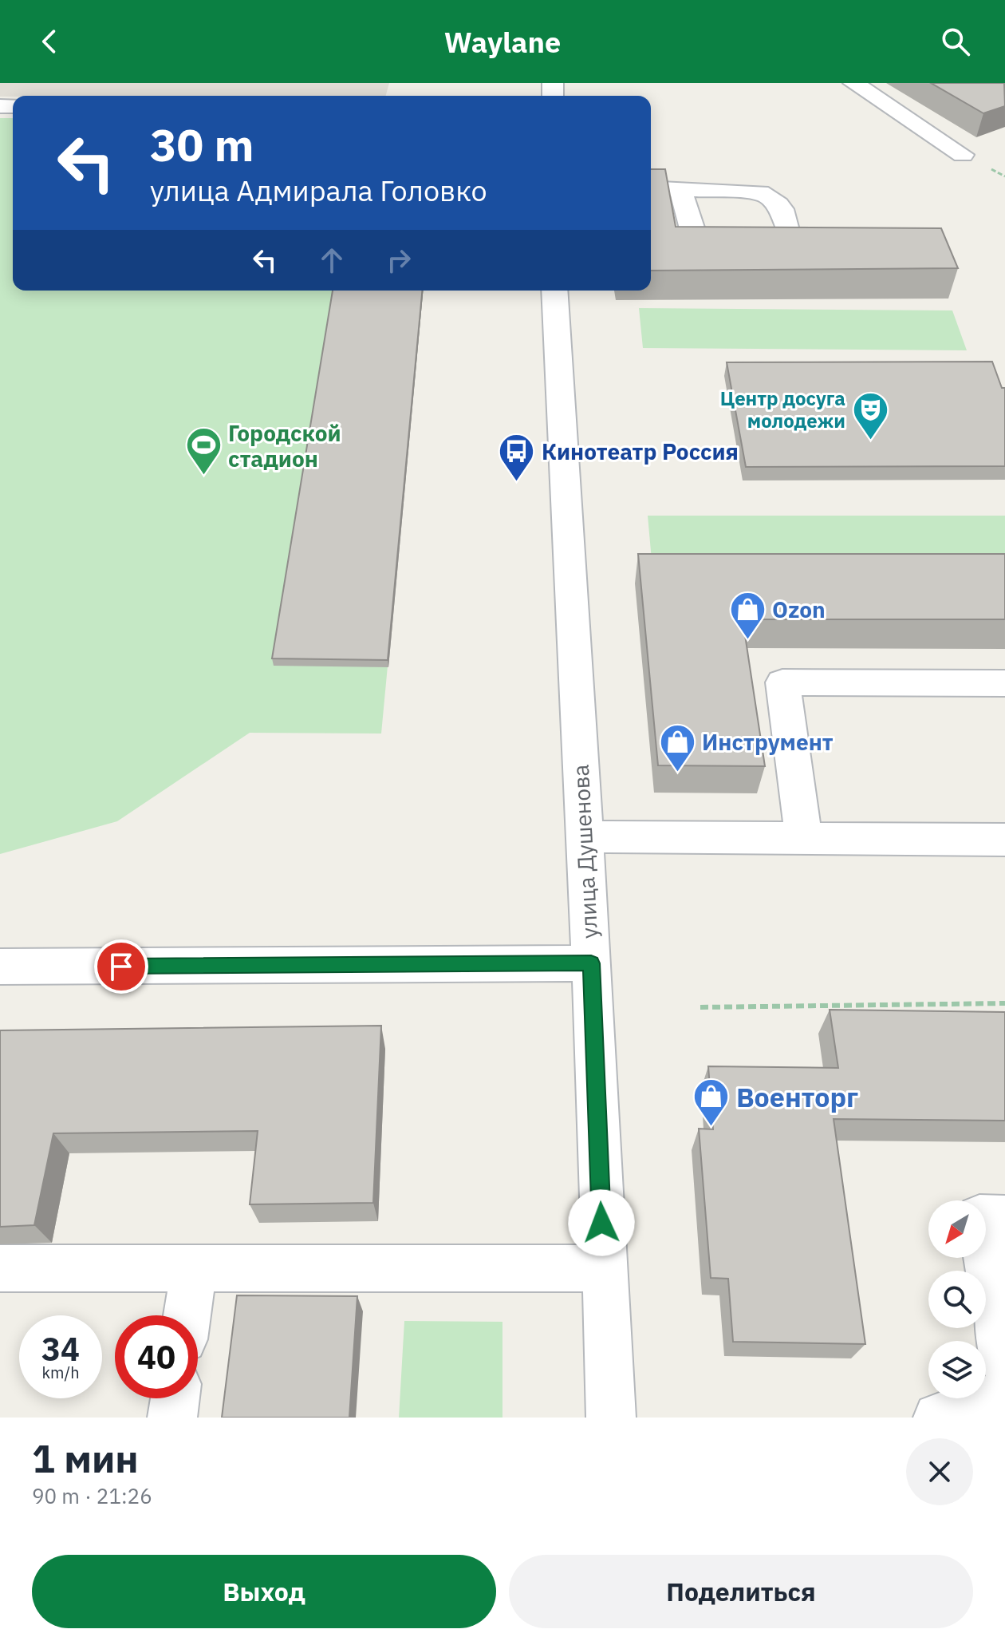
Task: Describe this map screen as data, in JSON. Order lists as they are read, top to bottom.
{
  "streets": {
    "street": ["улица Душенова"]
  },
  "places": {
    "theatre": ["Центр досуга молодежи"],
    "sports": ["Городской стадион"],
    "bus stop": ["Кинотеатр Россия"],
    "shop": ["Ozon", "Инструмент", "Военторг"]
  },
  "north": "bottom left",
  "page": {
    "header": "Waylane",
    "turn": ["30 m", "улица Адмирала Головко"],
    "speed": "34 km/h",
    "limit": "40",
    "heading": ["1 мин", "90 m · 21:26"],
    "buttons": ["Выход", "Поделиться"]
  }
}
